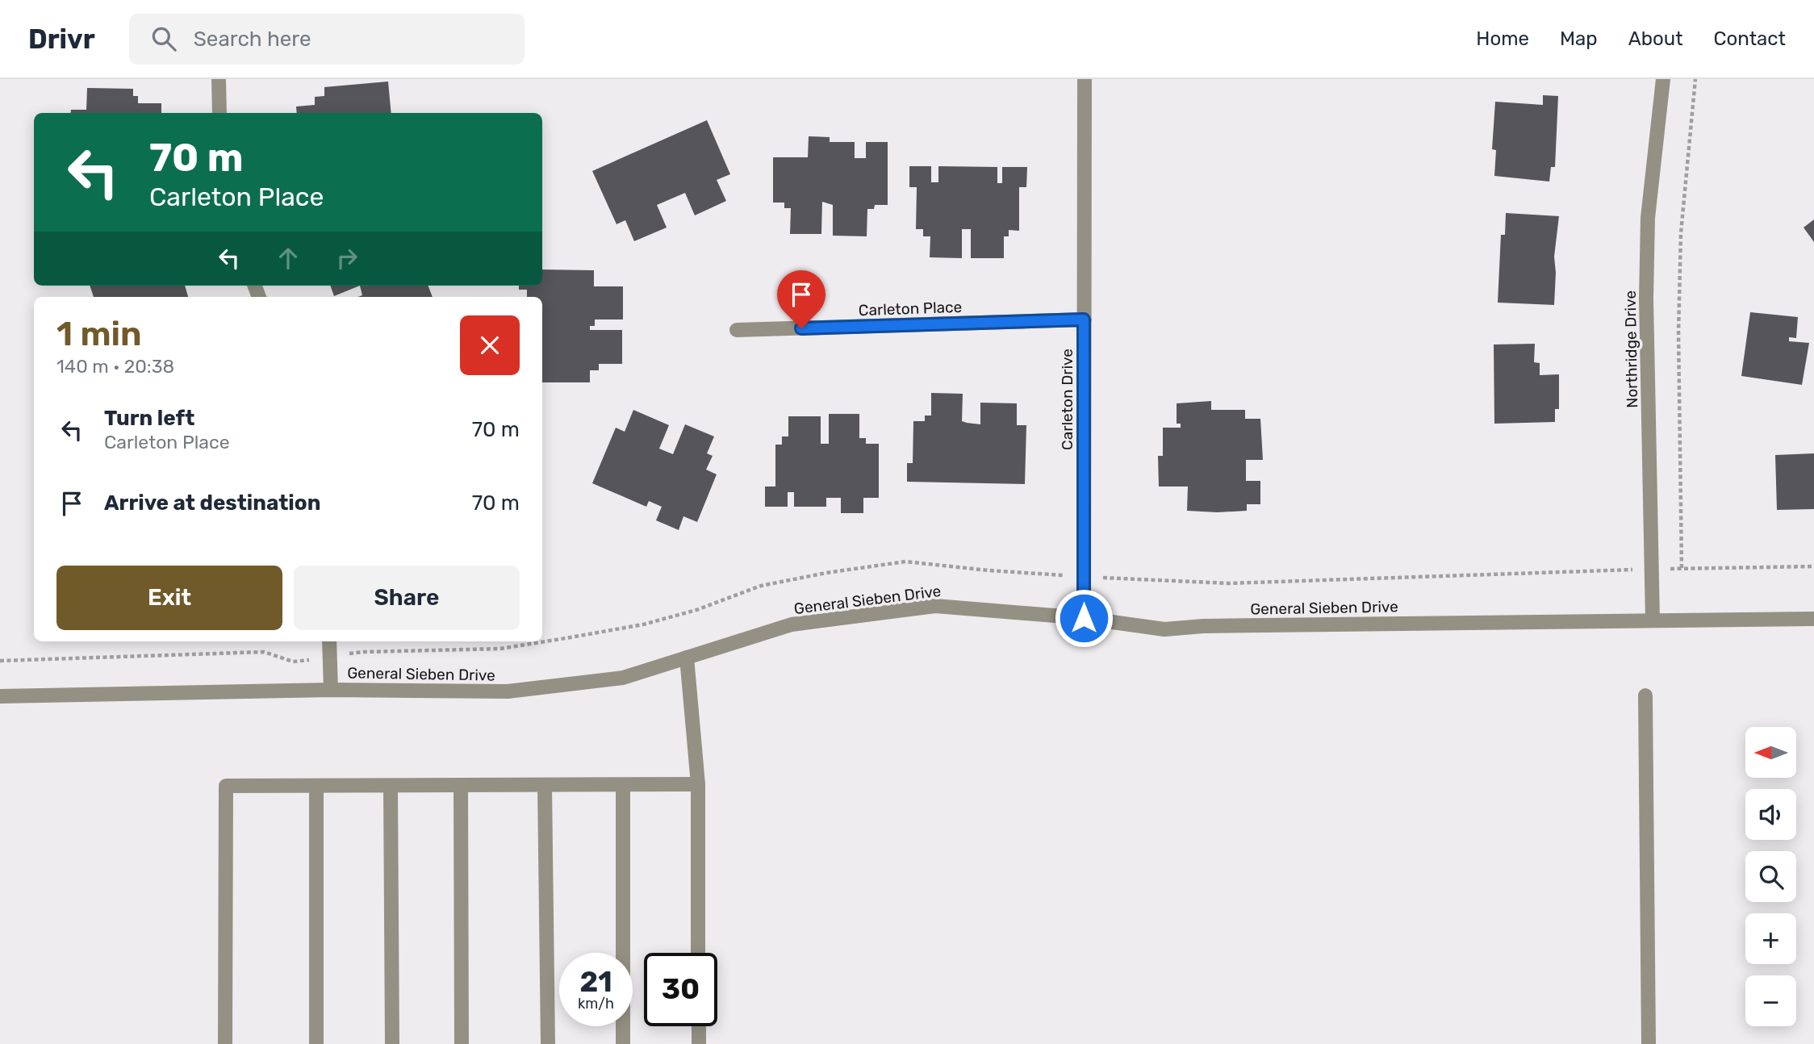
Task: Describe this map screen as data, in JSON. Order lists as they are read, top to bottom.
{
  "streets": {
    "street": [
      "Carleton Place",
      "Northridge Drive",
      "Carleton Drive",
      "General Sieben Drive"
    ]
  },
  "crossings": [
    ["Carleton Place", "Carleton Drive"],
    ["Northridge Drive", "General Sieben Drive"],
    ["Carleton Drive", "General Sieben Drive"]
  ],
  "north": "left",
  "page": {
    "header": "Drivr",
    "search": "Search here",
    "nav": [
      "Home",
      "Map",
      "About",
      "Contact"
    ],
    "turn": ["70 m", "Carleton Place"],
    "heading": ["1 min", "140 m · 20:38"],
    "list": [
      {
        "name": "Turn left",
        "note": "Carleton Place",
        "value": "70 m"
      },
      {
        "name": "Arrive at destination",
        "value": "70 m"
      }
    ],
    "buttons": ["Exit", "Share"],
    "map_buttons": ["+", "−"],
    "speed": "21 km/h",
    "limit": "30"
  }
}
